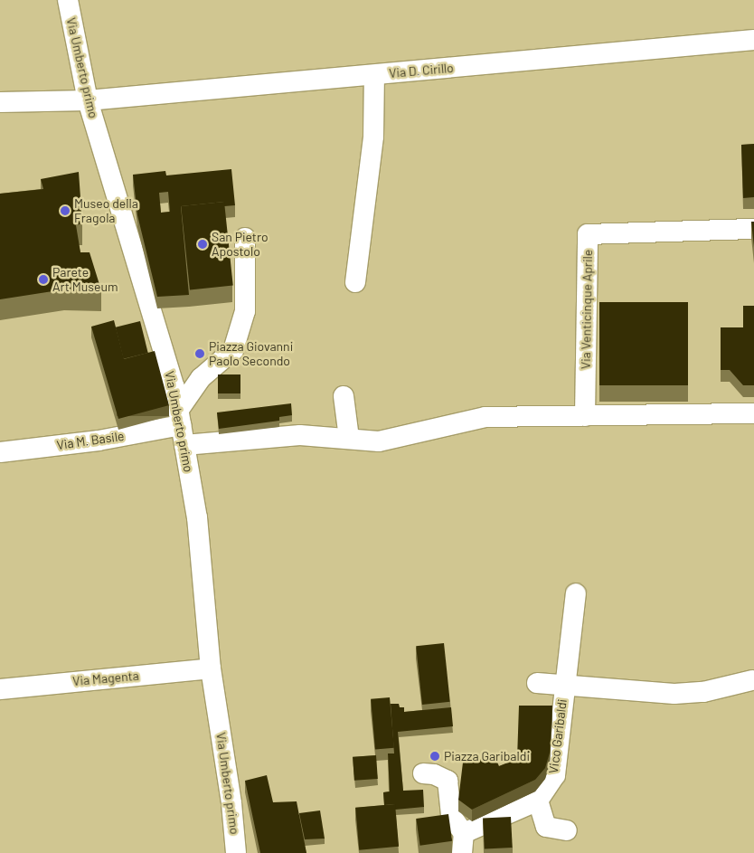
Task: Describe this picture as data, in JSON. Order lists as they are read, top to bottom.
{
  "streets": {
    "street": [
      "Via Umberto primo",
      "Via D. Cirillo",
      "Via Venticinque Aprile",
      "Via M. Basile",
      "Via Magenta",
      "Vico Garibaldi"
    ]
  },
  "crossings": [
    ["Via Umberto primo", "Via D. Cirillo"],
    ["Via Umberto primo", "Via M. Basile"],
    ["Via Umberto primo", "Via Magenta"]
  ],
  "places": [
    "Museo della Fragola",
    "San Pietro Apostolo",
    "Parete Art Museum",
    "Piazza Giovanni Paolo Secondo",
    "Piazza Garibaldi"
  ]
}
